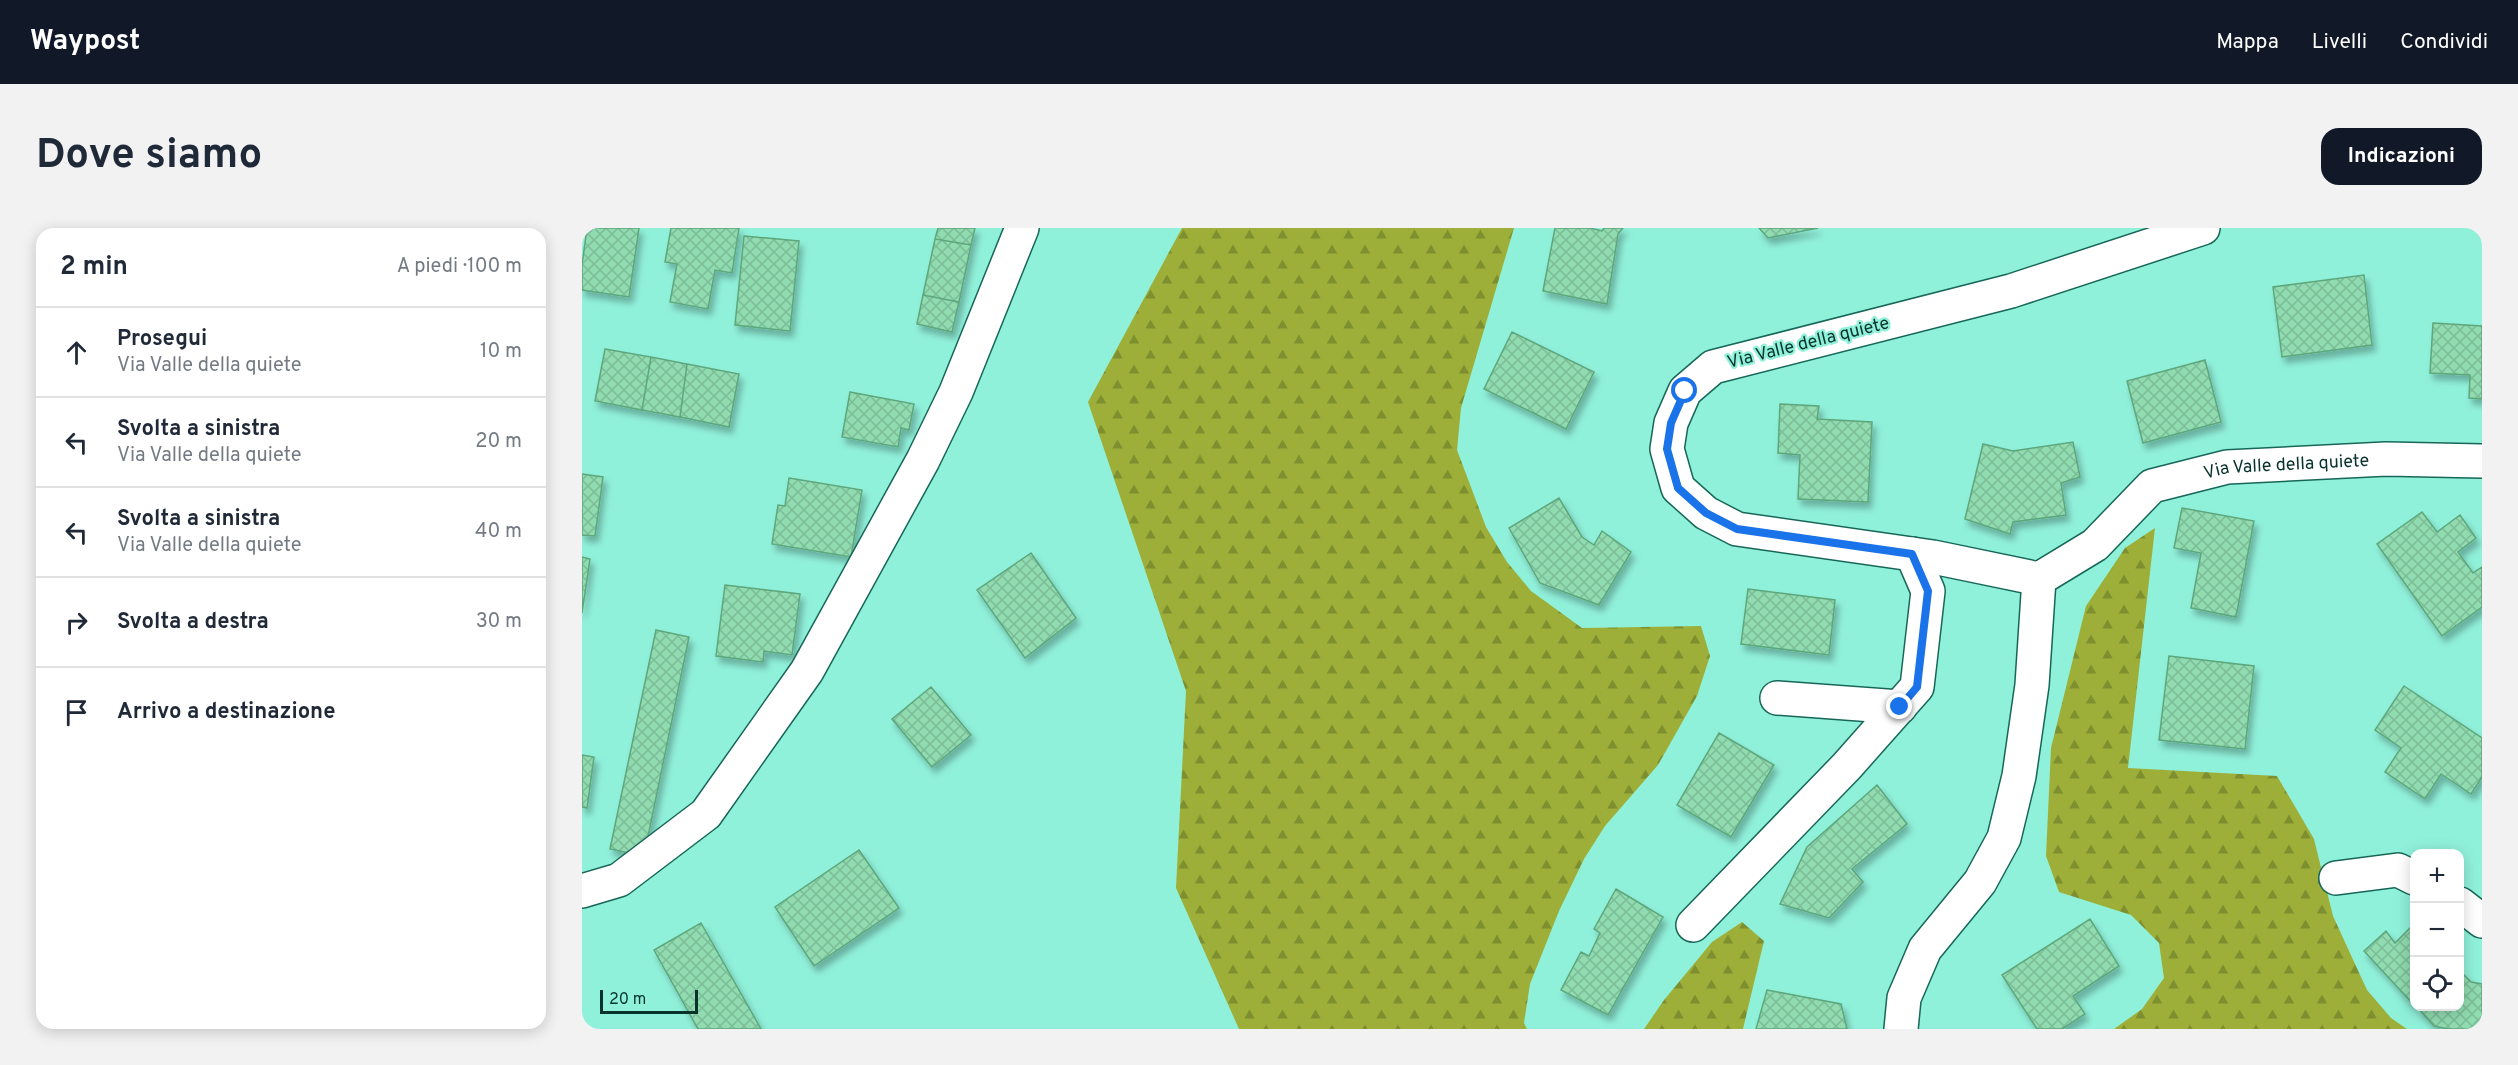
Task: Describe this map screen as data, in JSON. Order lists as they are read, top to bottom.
{
  "streets": {
    "street": ["Via Valle della quiete"]
  },
  "scale_bar": "20 m",
  "page": {
    "header": "Waypost",
    "nav": ["Mappa", "Livelli", "Condividi"],
    "buttons": "Indicazioni",
    "title": "Dove siamo",
    "heading": ["2 min", "A piedi · 100 m"],
    "list": [
      ["Prosegui", "Via Valle della quiete", "10 m"],
      ["Svolta a sinistra", "Via Valle della quiete", "20 m"],
      ["Svolta a sinistra", "Via Valle della quiete", "40 m"],
      ["Svolta a destra", "30 m"],
      "Arrivo a destinazione"
    ],
    "map_buttons": ["+", "−"],
    "scale": "20 m"
  }
}
